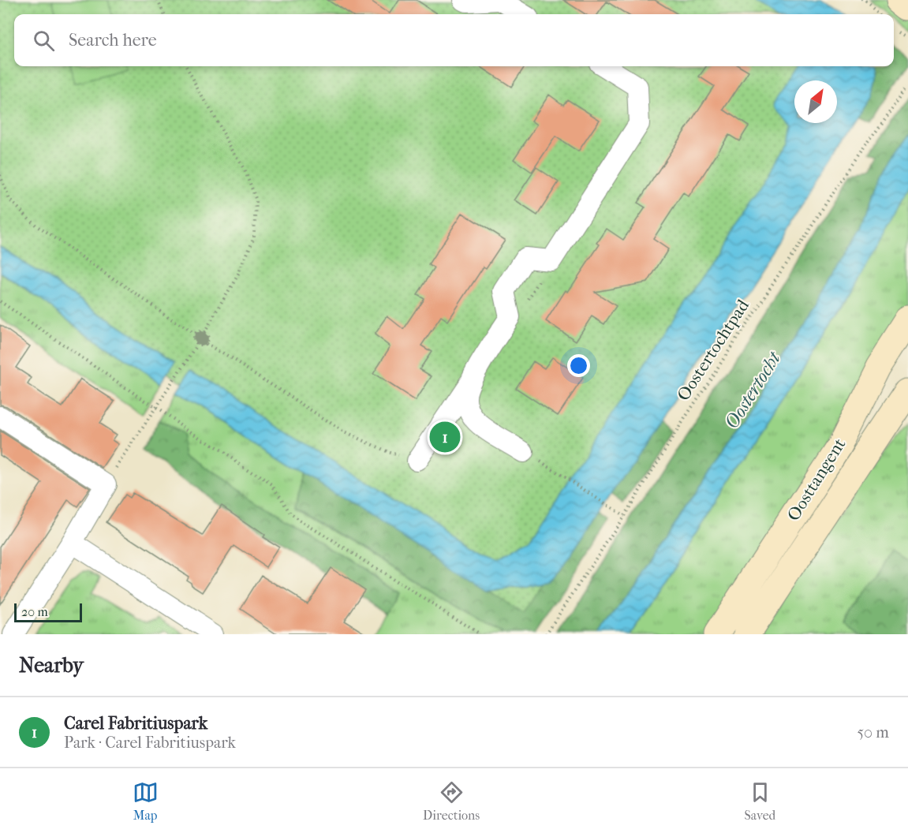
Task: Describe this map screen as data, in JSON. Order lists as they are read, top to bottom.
{
  "streets": {
    "main road": ["Oosttangent"],
    "path": ["Oostertochtpad"]
  },
  "water": ["Oostertocht"],
  "scale_bar": "20 m",
  "north": "top right",
  "page": {
    "search": "Search here",
    "pins": "1",
    "scale": "20 m",
    "heading": "Nearby",
    "list": [
      {
        "mark": "1",
        "name": "Carel Fabritiuspark",
        "note": "Park · Carel Fabritiuspark",
        "value": "50 m"
      }
    ],
    "nav": ["Map", "Directions", "Saved"]
  }
}
